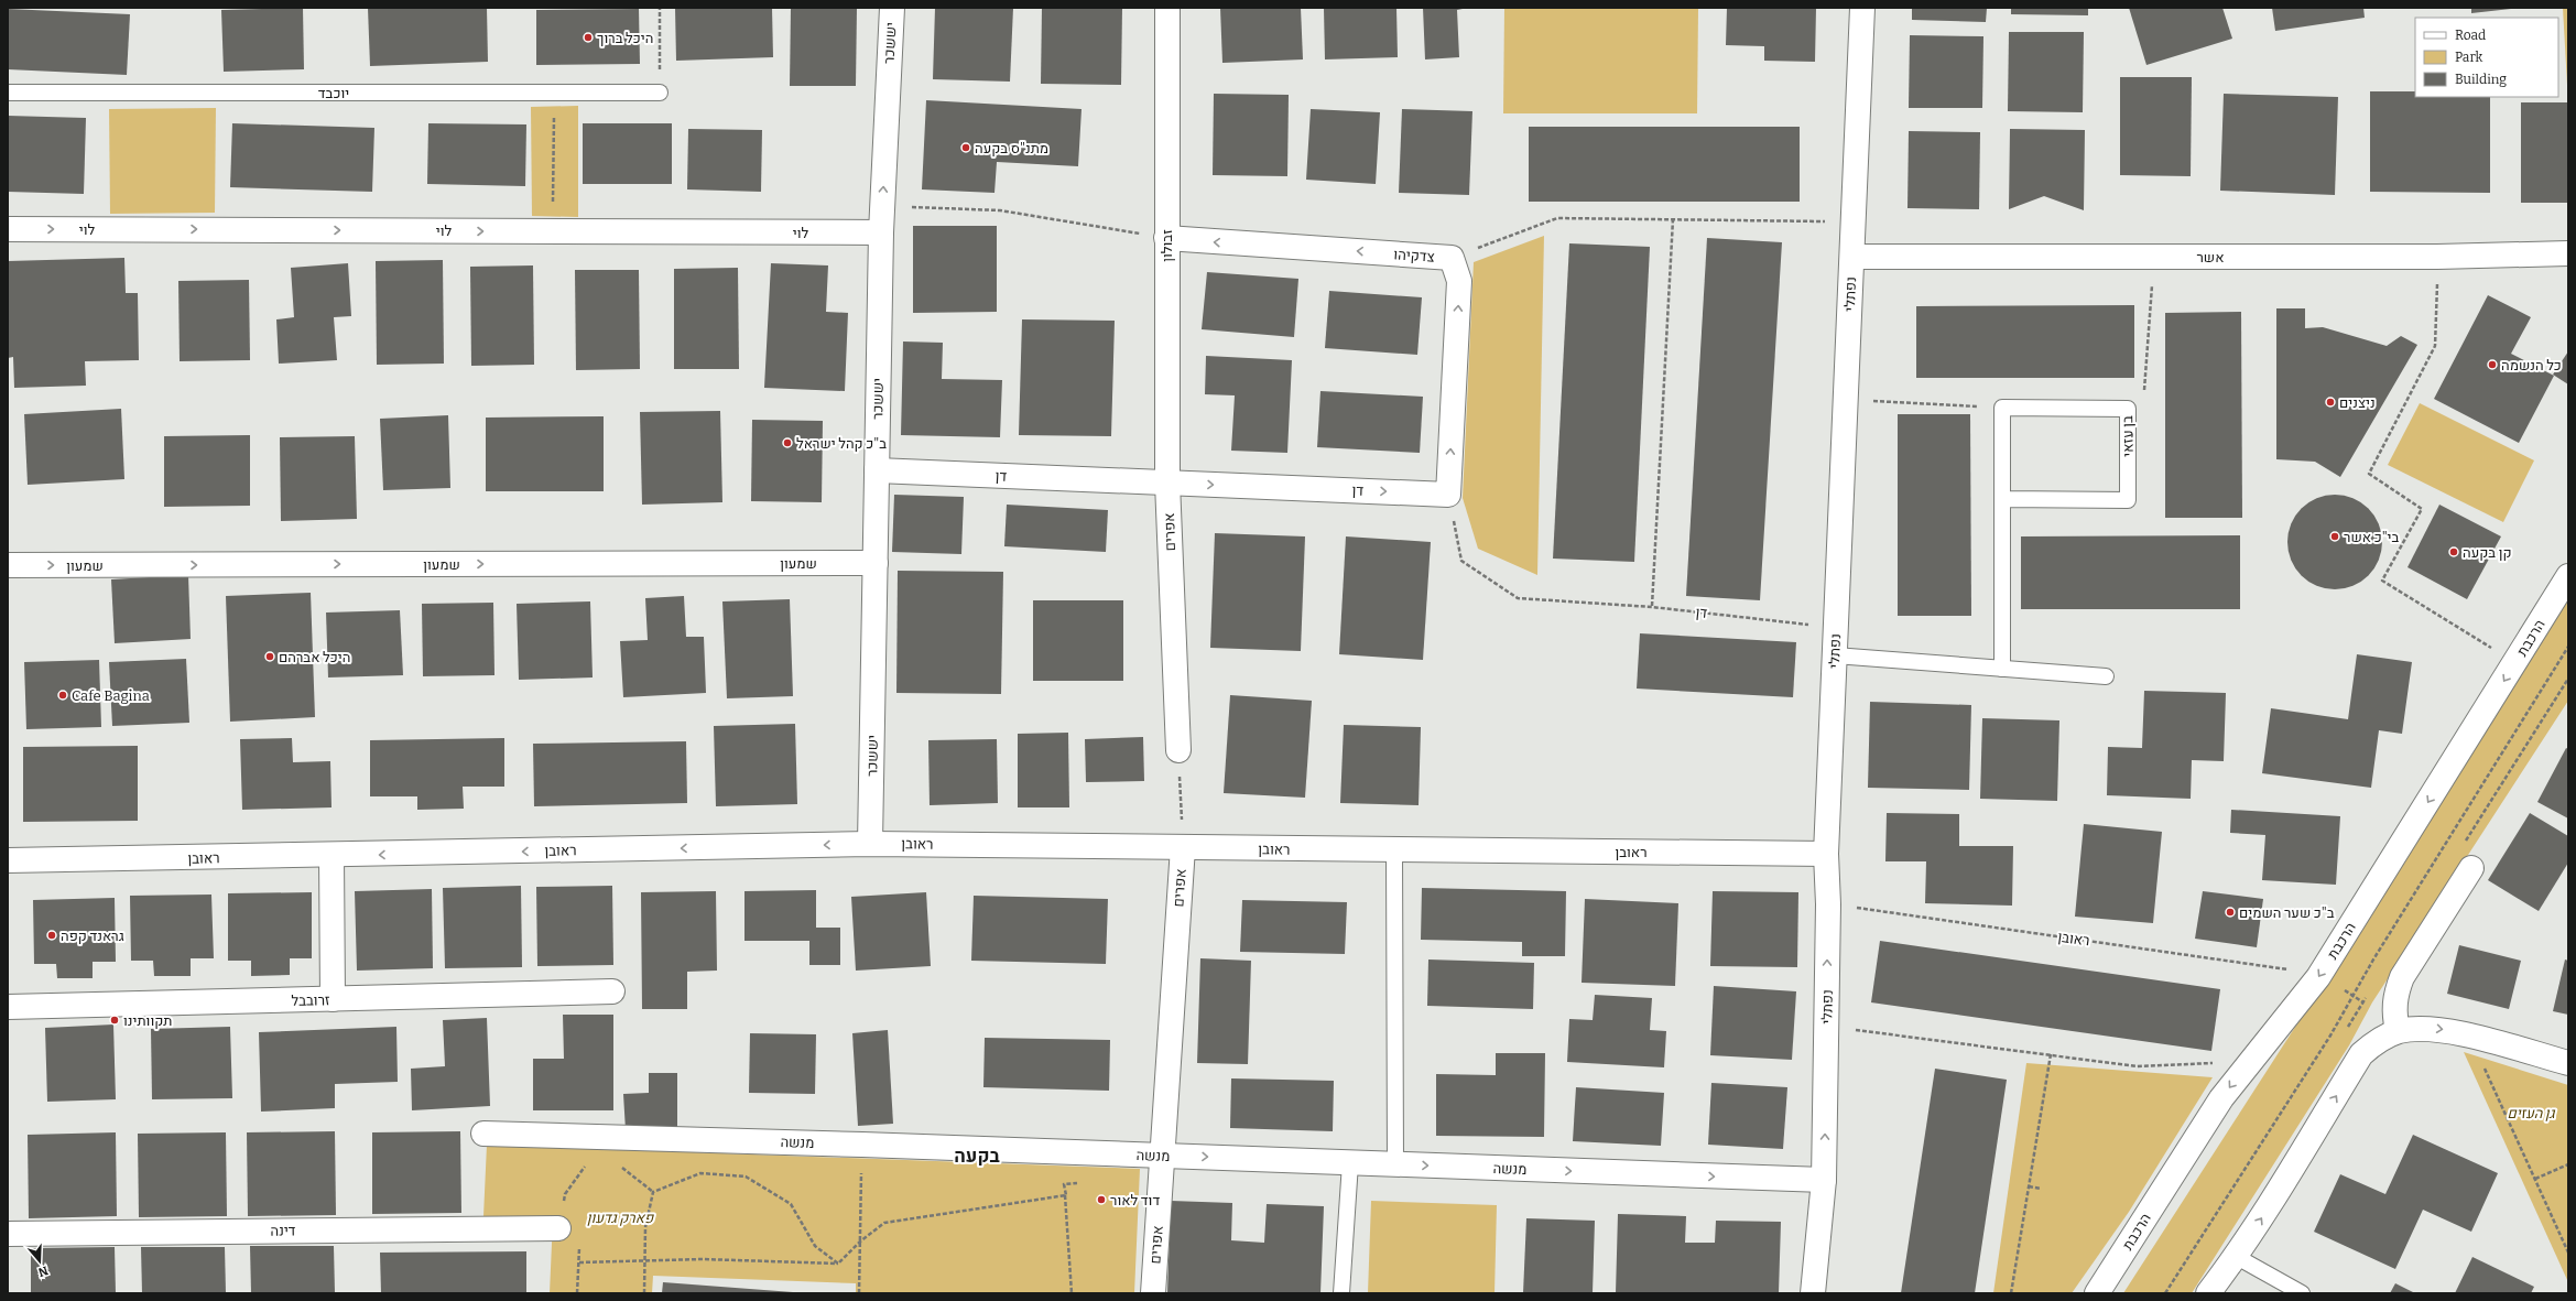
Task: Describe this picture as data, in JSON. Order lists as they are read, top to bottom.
{
  "streets": {
    "street": [
      "יששכר",
      "לוי",
      "זבולון",
      "צדקיהו",
      "אשר",
      "נפתלי",
      "דן",
      "אפרים",
      "שמעון",
      "הרכבת",
      "ראובן",
      "זרובבל",
      "מנשה",
      "דינה"
    ],
    "lane": ["יוכבד", "בן עזאי"]
  },
  "crossings": [
    ["יששכר", "לוי"],
    ["יששכר", "דן"],
    ["יששכר", "שמעון"],
    ["יששכר", "ראובן"],
    ["זבולון", "צדקיהו"],
    ["זבולון", "דן"],
    ["זבולון", "אפרים"],
    ["צדקיהו", "דן"],
    ["אשר", "נפתלי"],
    ["נפתלי", "דן"],
    ["נפתלי", "ראובן"],
    ["נפתלי", "מנשה"],
    ["דן", "אפרים"],
    ["אפרים", "ראובן"],
    ["אפרים", "מנשה"],
    ["הרכבת", "ראובן"]
  ],
  "one_way": ["לוי", "שמעון", "מנשה"],
  "districts": ["בקעה"],
  "parks": ["גן העזים", "פארק גדעון"],
  "places": [
    "היכל ברוך",
    "מתנ\"ס בקעה",
    "כל הנשמה",
    "ניצנים",
    "ב\"כ קהל ישראל",
    "בי\"כ אשר",
    "קן בקעה",
    "היכל אברהם",
    "Cafe Bagina",
    "ב\"כ שער השמים",
    "גראנד קפה",
    "תקוותינו",
    "דוד לאור"
  ],
  "legend": ["Road", "Park", "Building"],
  "north": "bottom"
}
